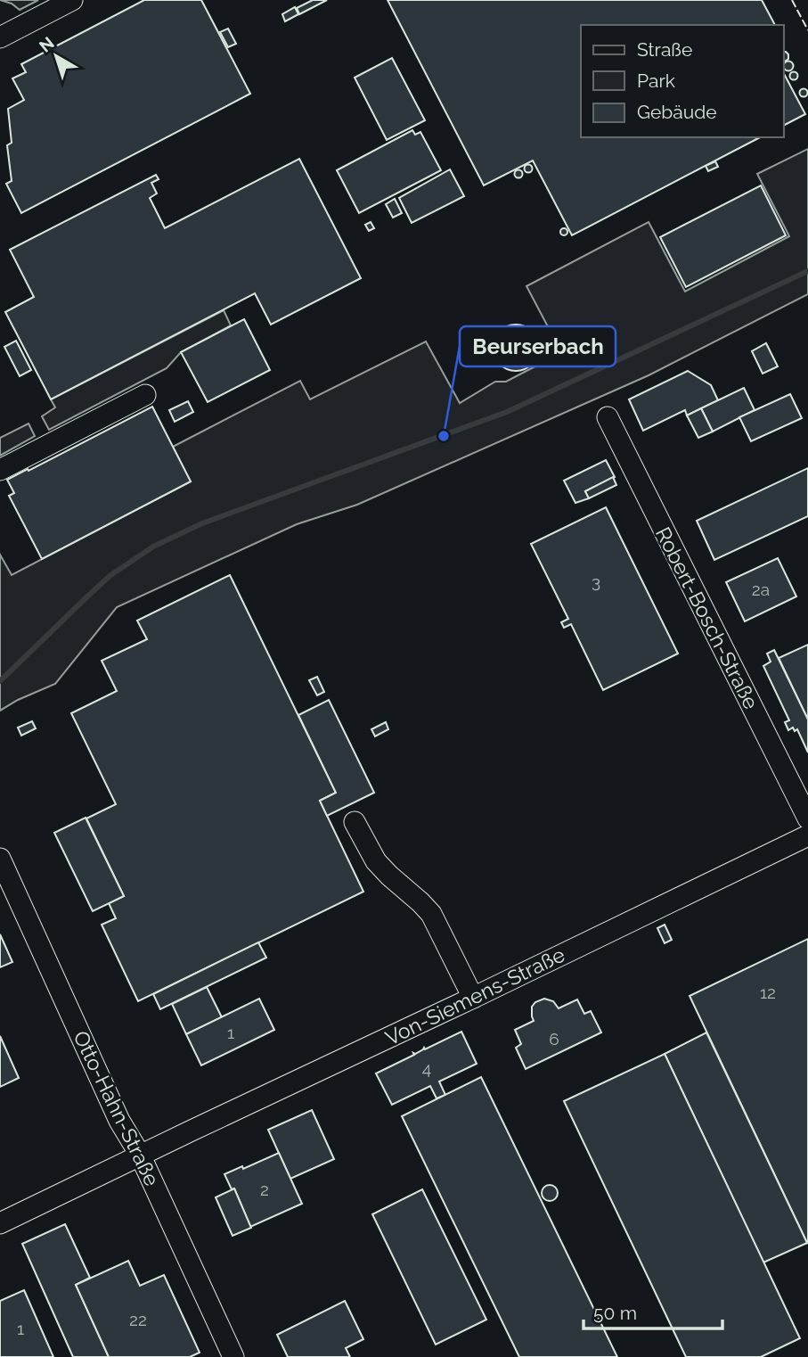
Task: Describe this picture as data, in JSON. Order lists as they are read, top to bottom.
{
  "streets": {
    "street": ["Robert-Bosch-Straße", "Von-Siemens-Straße", "Otto-Hahn-Straße"]
  },
  "crossings": [
    ["Von-Siemens-Straße", "Otto-Hahn-Straße"]
  ],
  "places": ["Beurserbach"],
  "house_numbers": [
    "3",
    "2a",
    "12",
    "1",
    "6",
    "4",
    "2",
    "22",
    "1"
  ],
  "legend": ["Straße", "Park", "Gebäude"],
  "scale_bar": "50 m",
  "north": "top left"
}
